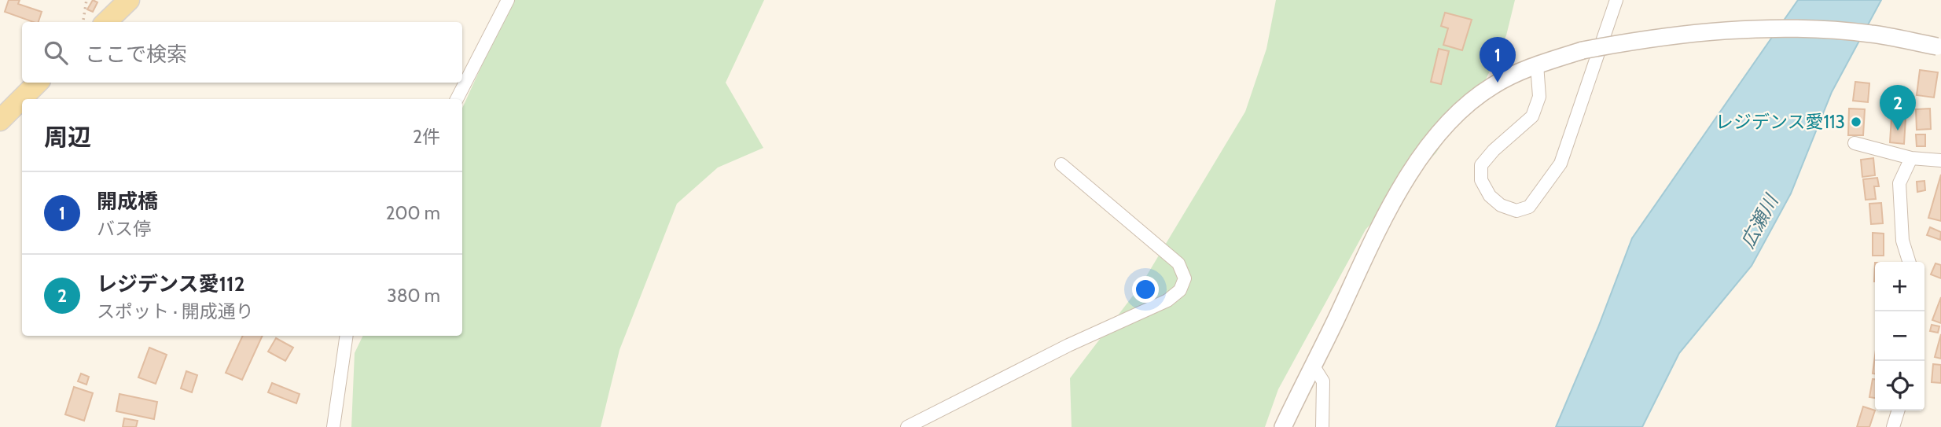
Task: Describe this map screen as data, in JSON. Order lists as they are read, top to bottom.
{
  "water": ["広瀬川"],
  "places": ["レジデンス愛113"],
  "page": {
    "search": "ここで検索",
    "pins": ["1", "2"],
    "heading": ["周辺", "2件"],
    "list": [
      {
        "mark": "1",
        "name": "開成橋",
        "note": "バス停",
        "value": "200 m"
      },
      {
        "mark": "2",
        "name": "レジデンス愛112",
        "note": "スポット · 開成通り",
        "value": "380 m"
      }
    ],
    "map_buttons": ["+", "−"]
  }
}
